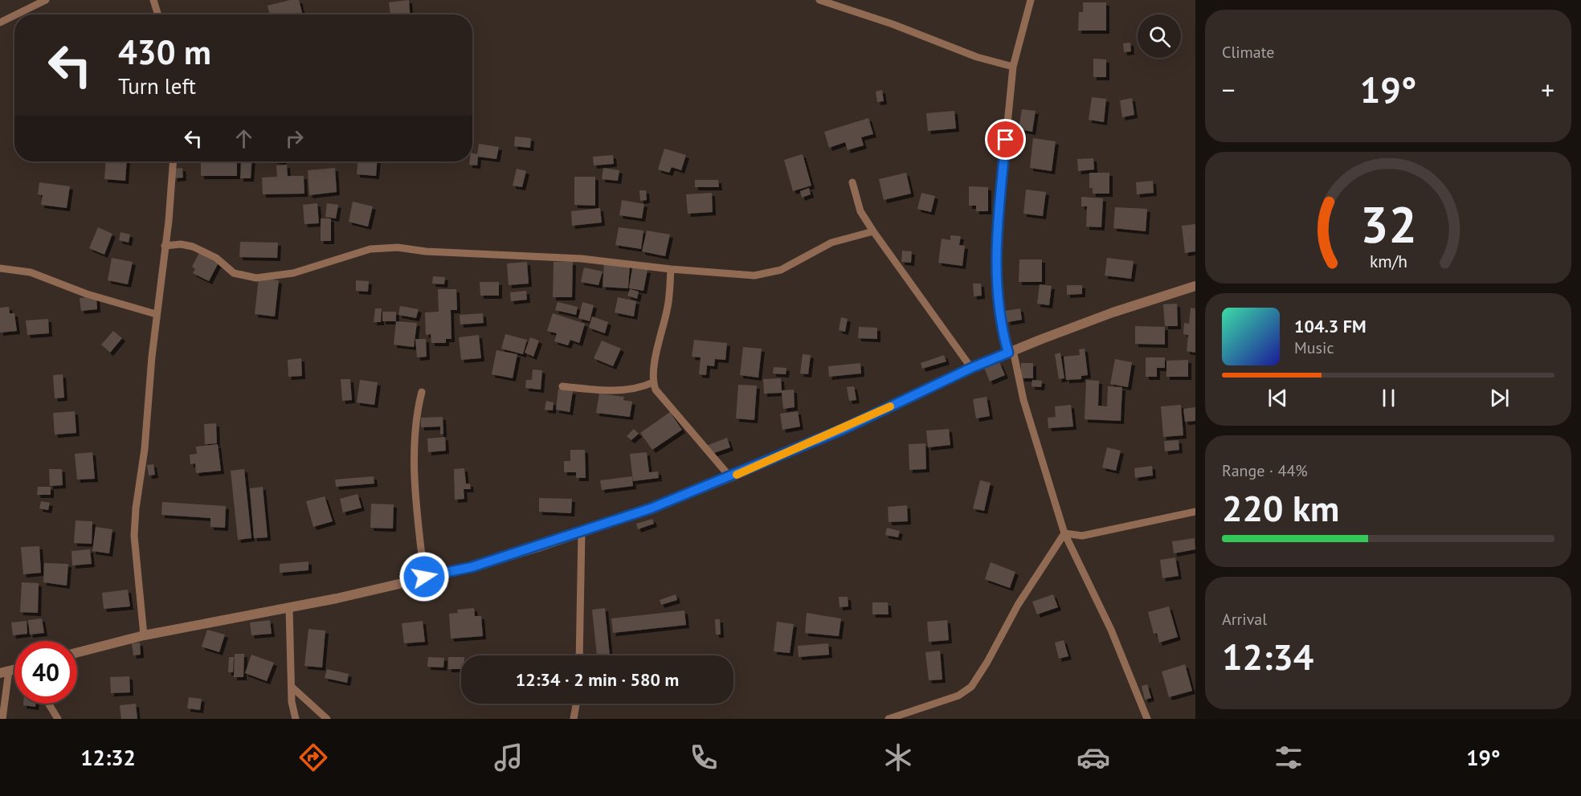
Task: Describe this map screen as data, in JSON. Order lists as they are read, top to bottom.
{
  "page": {
    "tile": [
      "Climate",
      ["Range · 44%", "220 km"],
      ["Arrival", "12:34"]
    ],
    "turn": ["430 m", "Turn left"],
    "heat": ["−", "19°", "+"],
    "song": ["104.3 FM", "Music"],
    "limit": "40",
    "trip": "12:34 · 2 min · 580 m",
    "tabs": ["12:32", "19°"],
    "gauge": ["32", "km/h"]
  }
}
